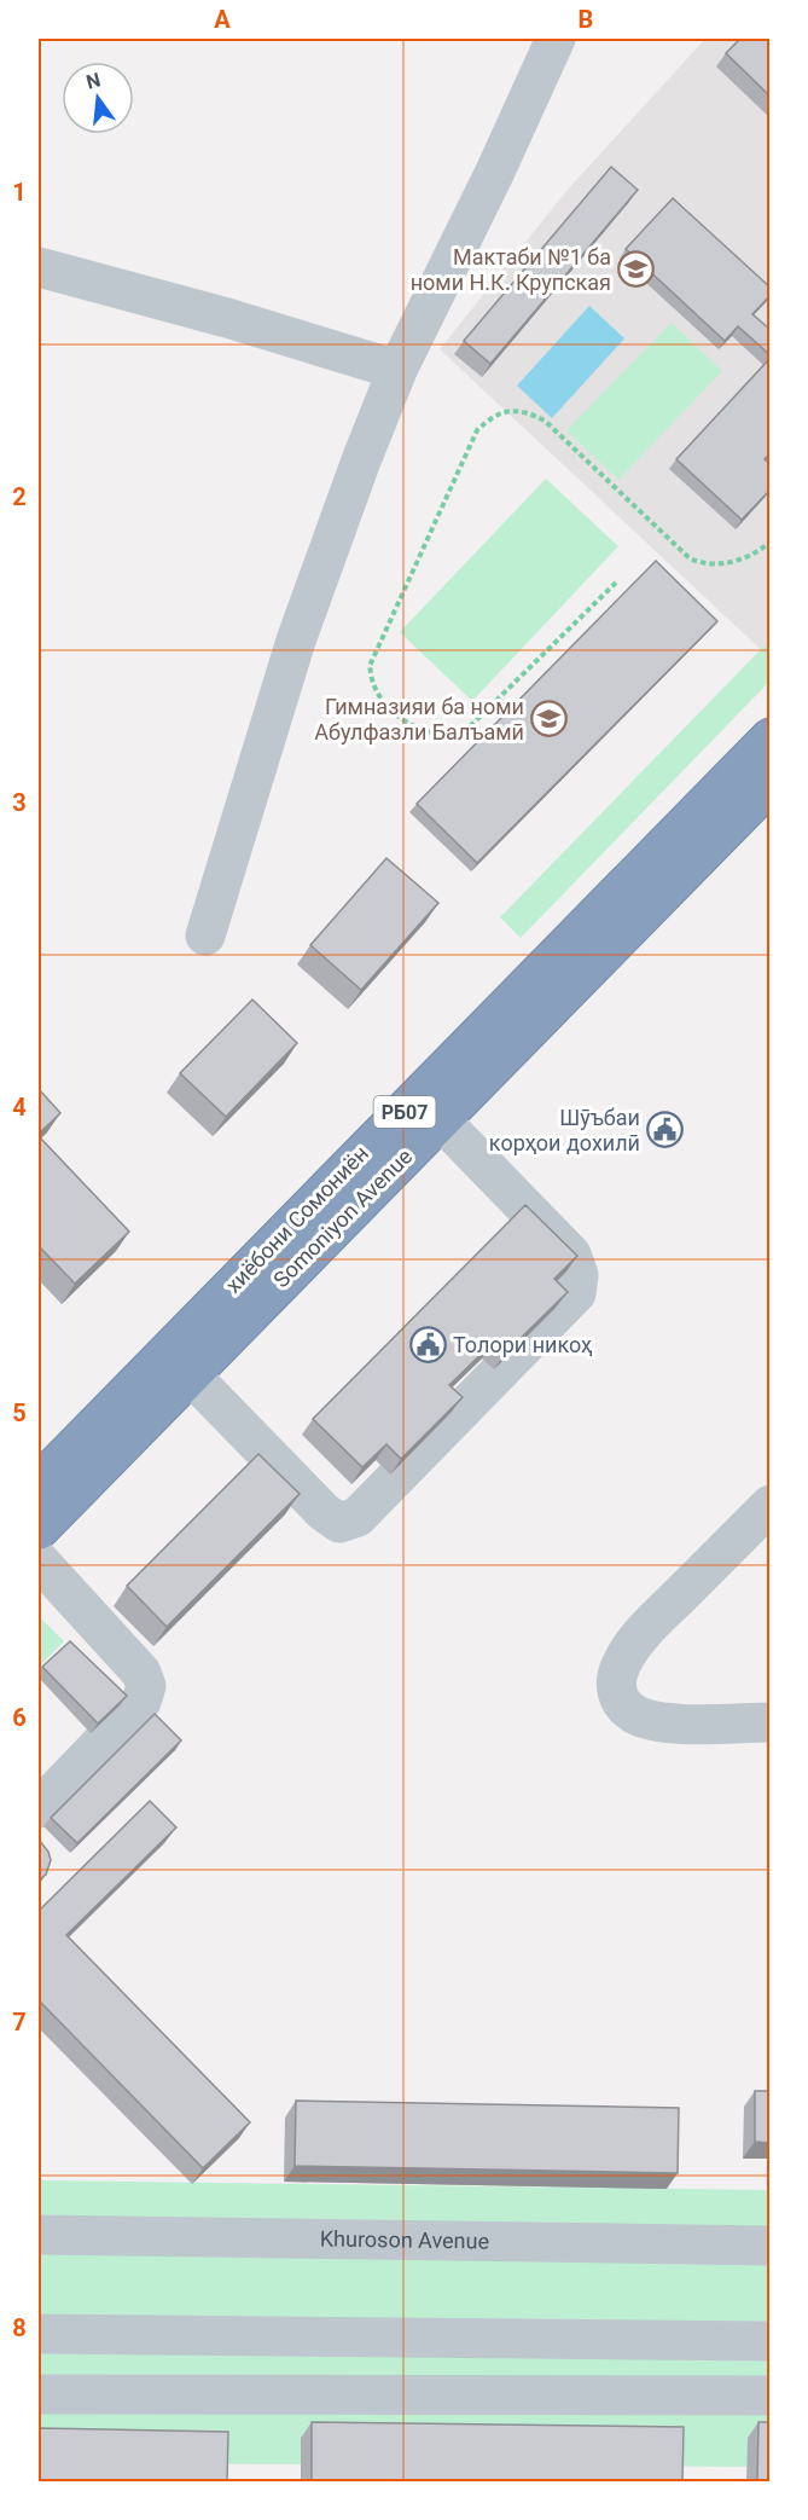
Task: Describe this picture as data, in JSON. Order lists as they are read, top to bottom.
{
  "streets": {
    "highway": ["РБ07", "Somoniyon Avenue", "хиёбони Сомониён"],
    "street": ["Khuroson Avenue"]
  },
  "places": {
    "school or university": ["Мактаби №1 ба номи Н.К. Крупская", "Гимназияи ба номи Абулфазли Балъамӣ"],
    "public building": ["Шӯъбаи корҳои дохилӣ", "Толори никоҳ"]
  },
  "north": "top",
  "grid": {
    "columns": ["A", "B"],
    "rows": [
      "1",
      "2",
      "3",
      "4",
      "5",
      "6",
      "7",
      "8"
    ]
  }
}
